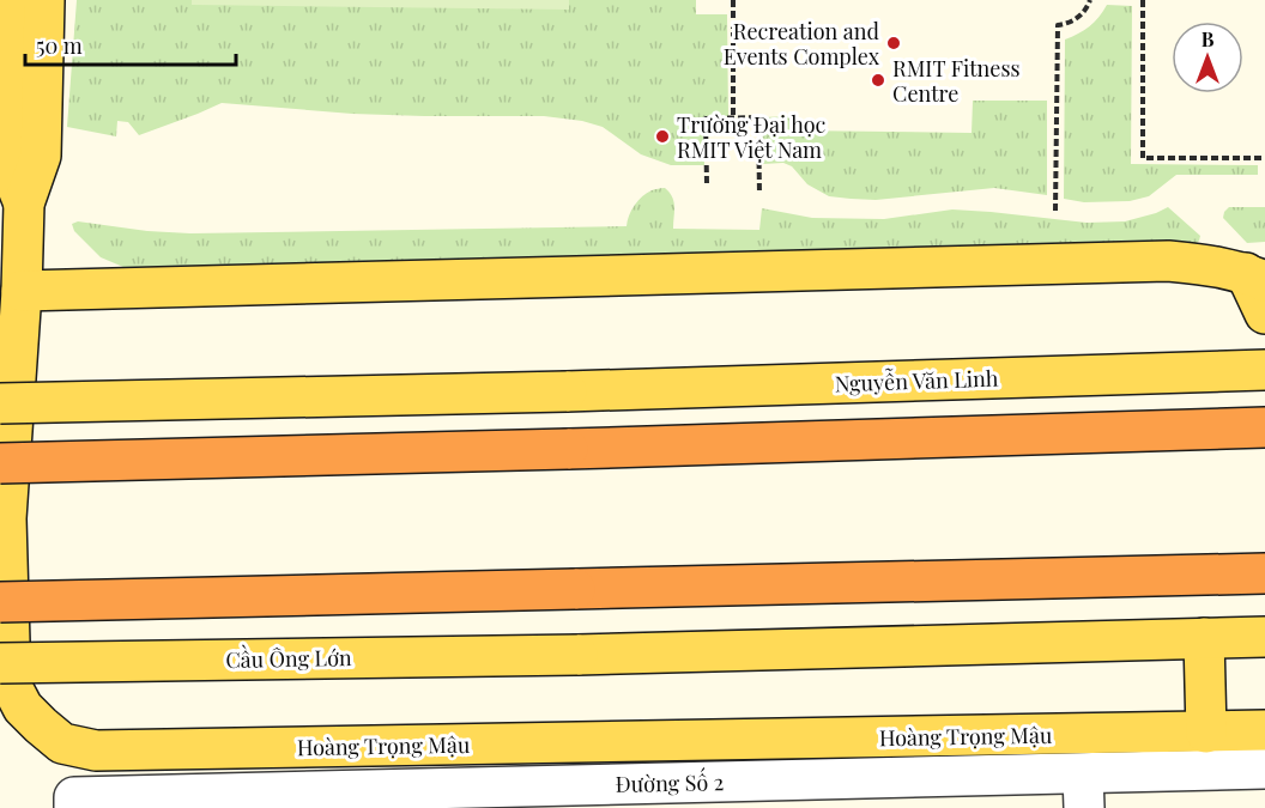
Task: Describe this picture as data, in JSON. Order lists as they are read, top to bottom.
{
  "streets": {
    "main road": ["Nguyễn Văn Linh", "Cầu Ông Lớn", "Hoàng Trọng Mậu"],
    "street": ["Đường Số 2"]
  },
  "places": ["Recreation and Events Complex", "RMIT Fitness Centre", "Trường Đại học RMIT Việt Nam"],
  "scale_bar": "50 m",
  "north": "top"
}
